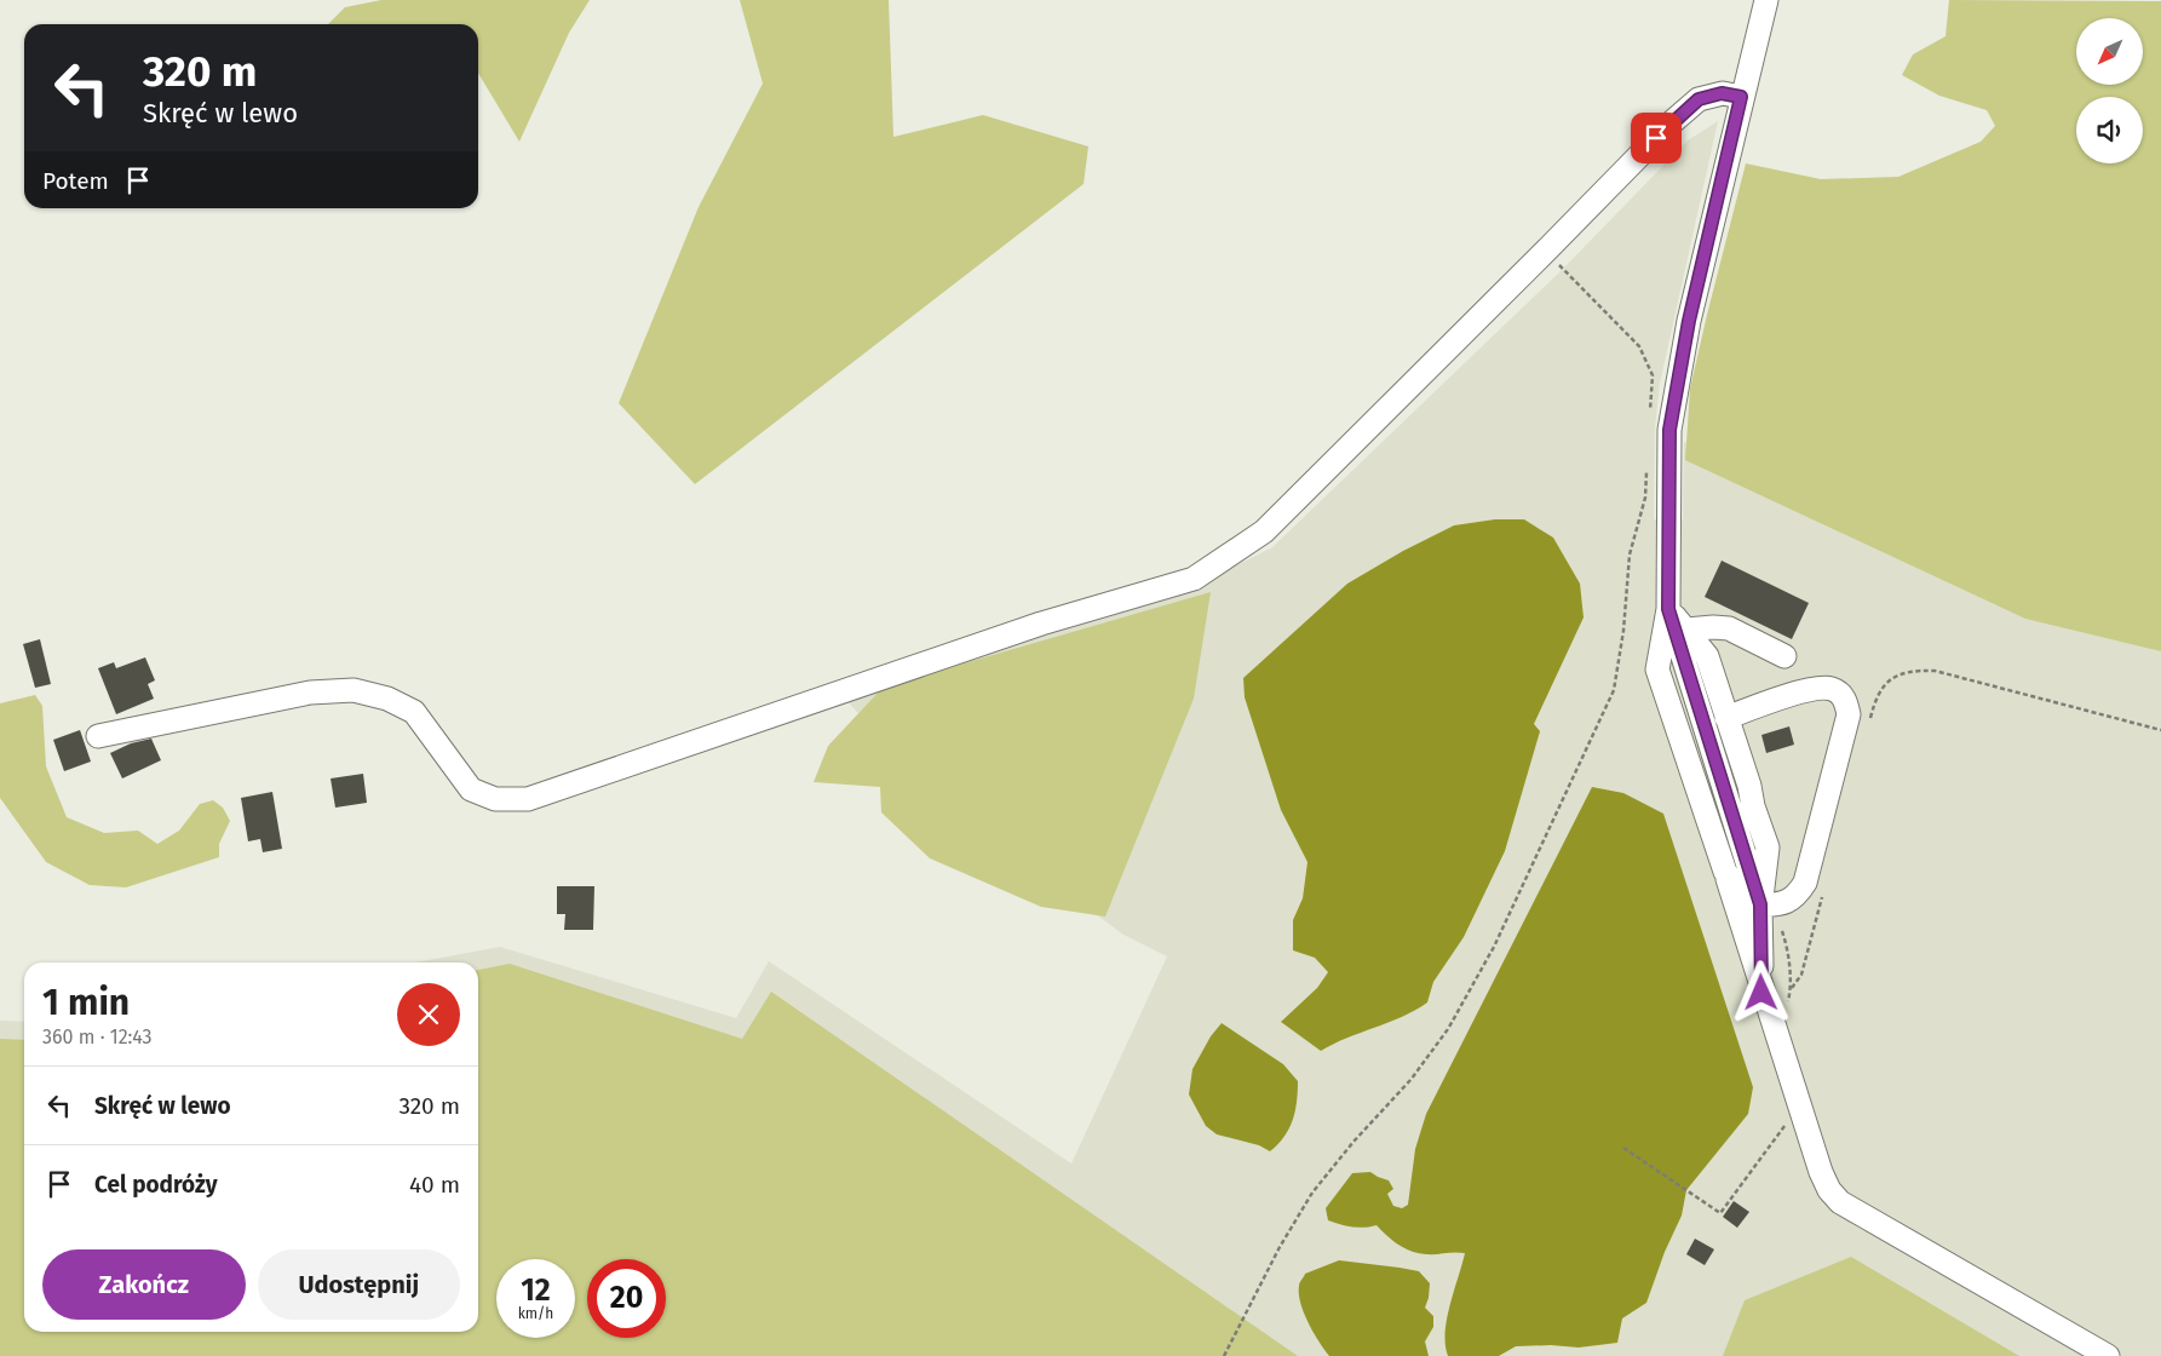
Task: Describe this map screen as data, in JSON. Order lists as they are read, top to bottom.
{
  "north": "bottom left",
  "page": {
    "turn": ["320 m", "Skręć w lewo"],
    "then": "Potem",
    "heading": ["1 min", "360 m · 12:43"],
    "list": [
      {
        "name": "Skręć w lewo",
        "value": "320 m"
      },
      {
        "name": "Cel podróży",
        "value": "40 m"
      }
    ],
    "buttons": ["Zakończ", "Udostępnij"],
    "speed": "12 km/h",
    "limit": "20"
  }
}
